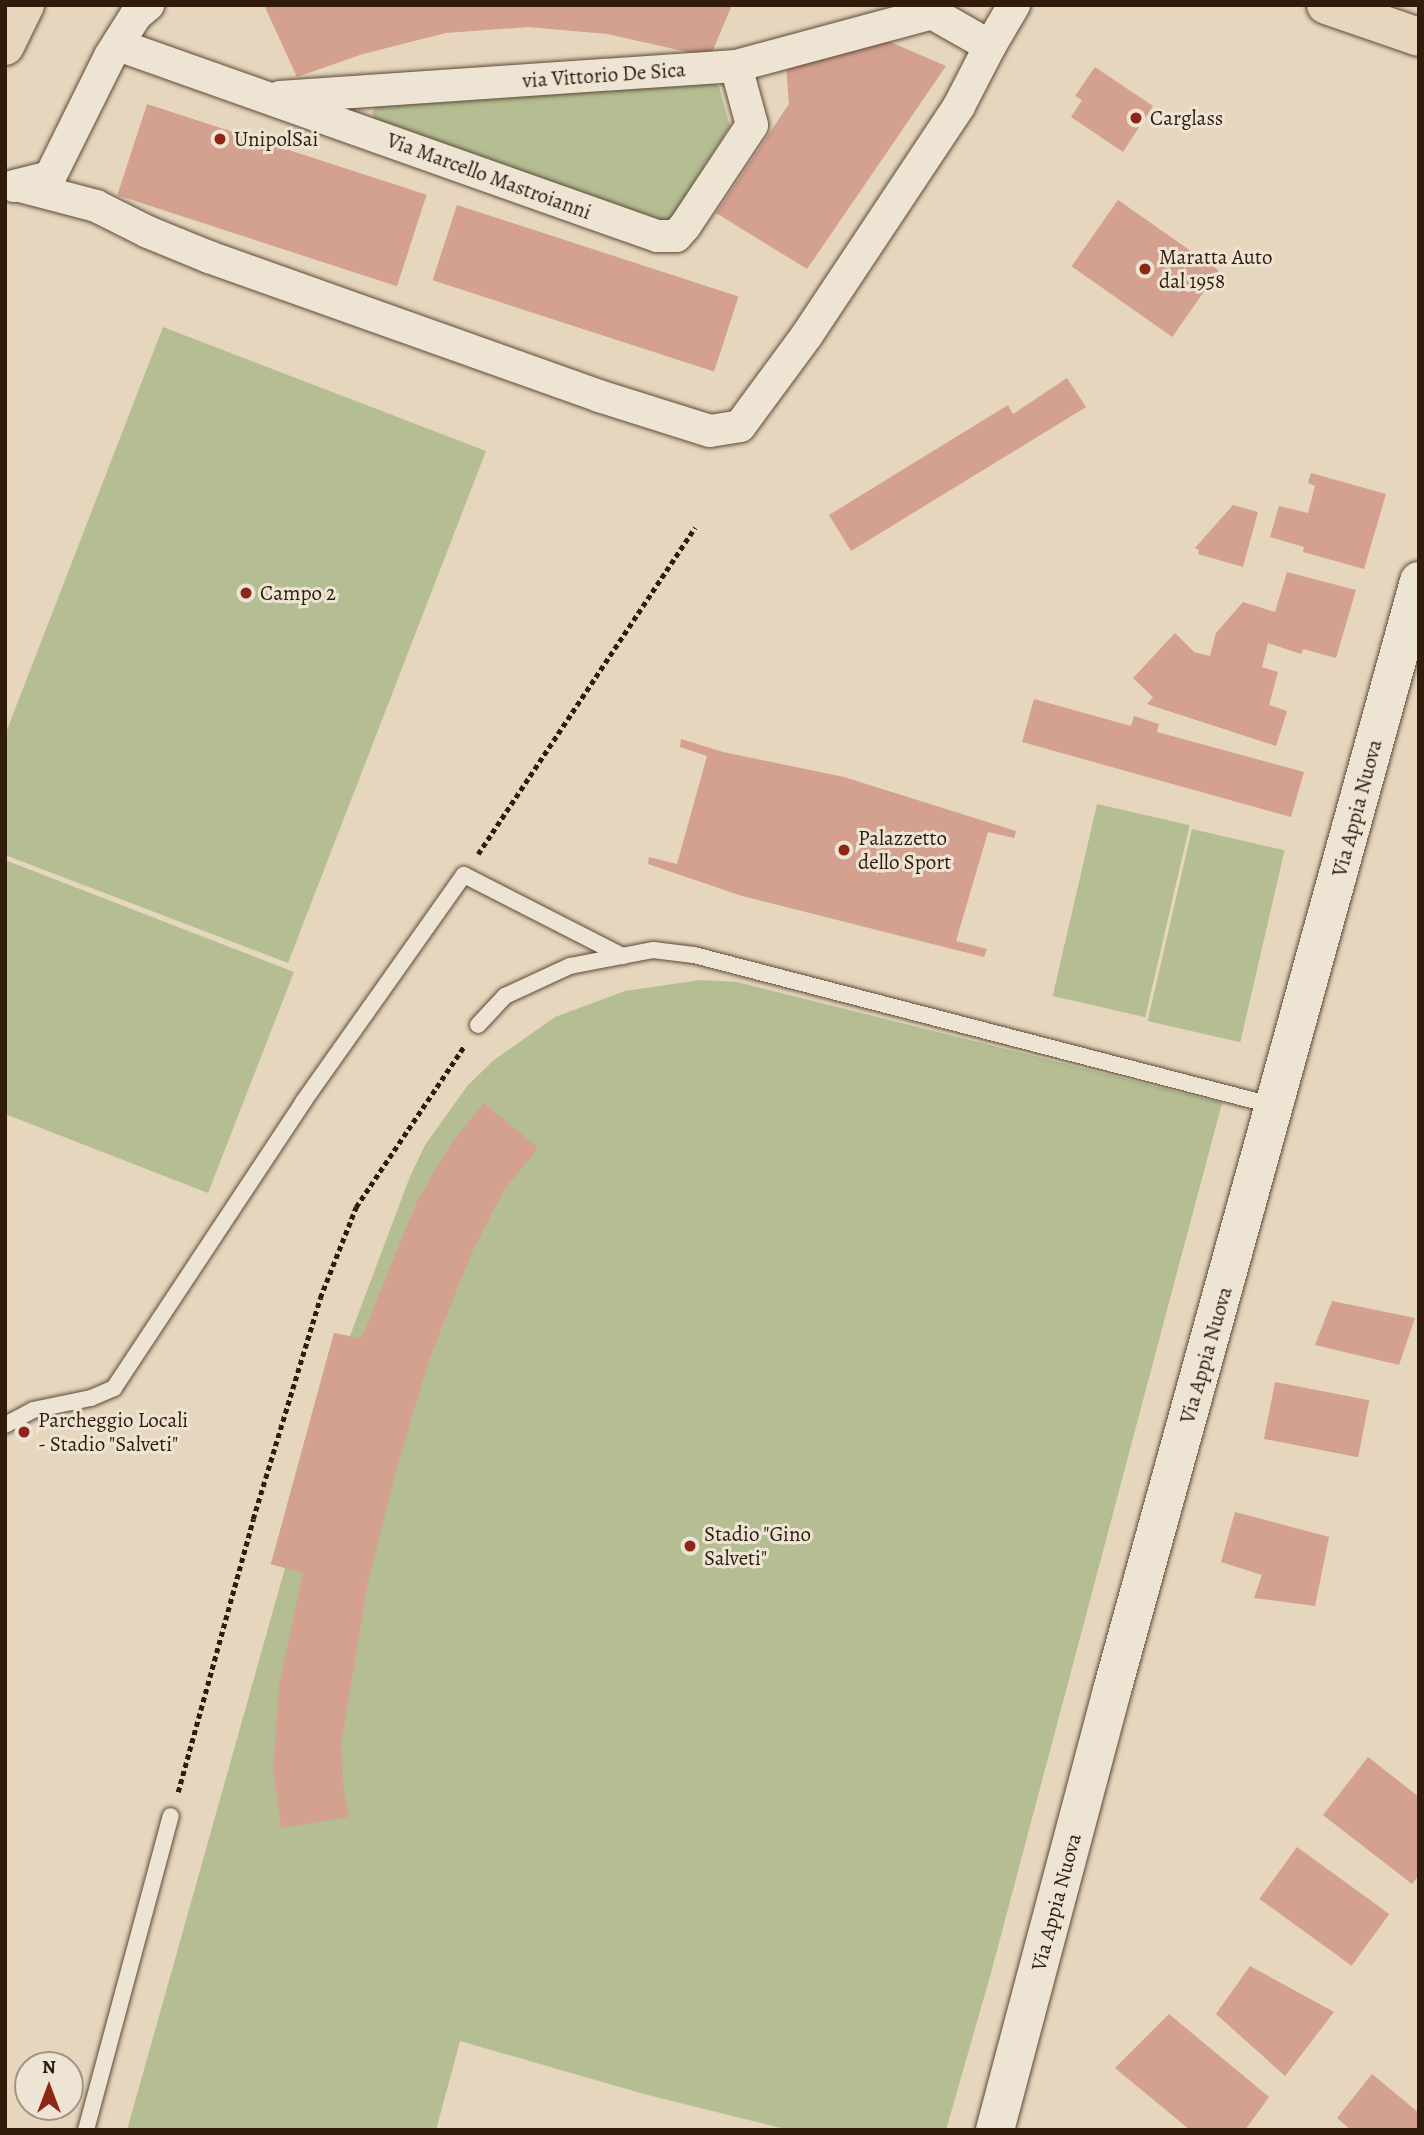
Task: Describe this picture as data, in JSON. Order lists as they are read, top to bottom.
{
  "streets": {
    "street": ["via Vittorio De Sica", "Via Marcello Mastroianni", "Via Appia Nuova"]
  },
  "crossings": [
    ["via Vittorio De Sica", "Via Marcello Mastroianni"]
  ],
  "places": [
    "Carglass",
    "UnipolSai",
    "Maratta Auto dal 1958",
    "Campo 2",
    "Palazzetto dello Sport",
    "Parcheggio Locali - Stadio \"Salveti\"",
    "Stadio \"Gino Salveti\""
  ],
  "north": "top"
}
